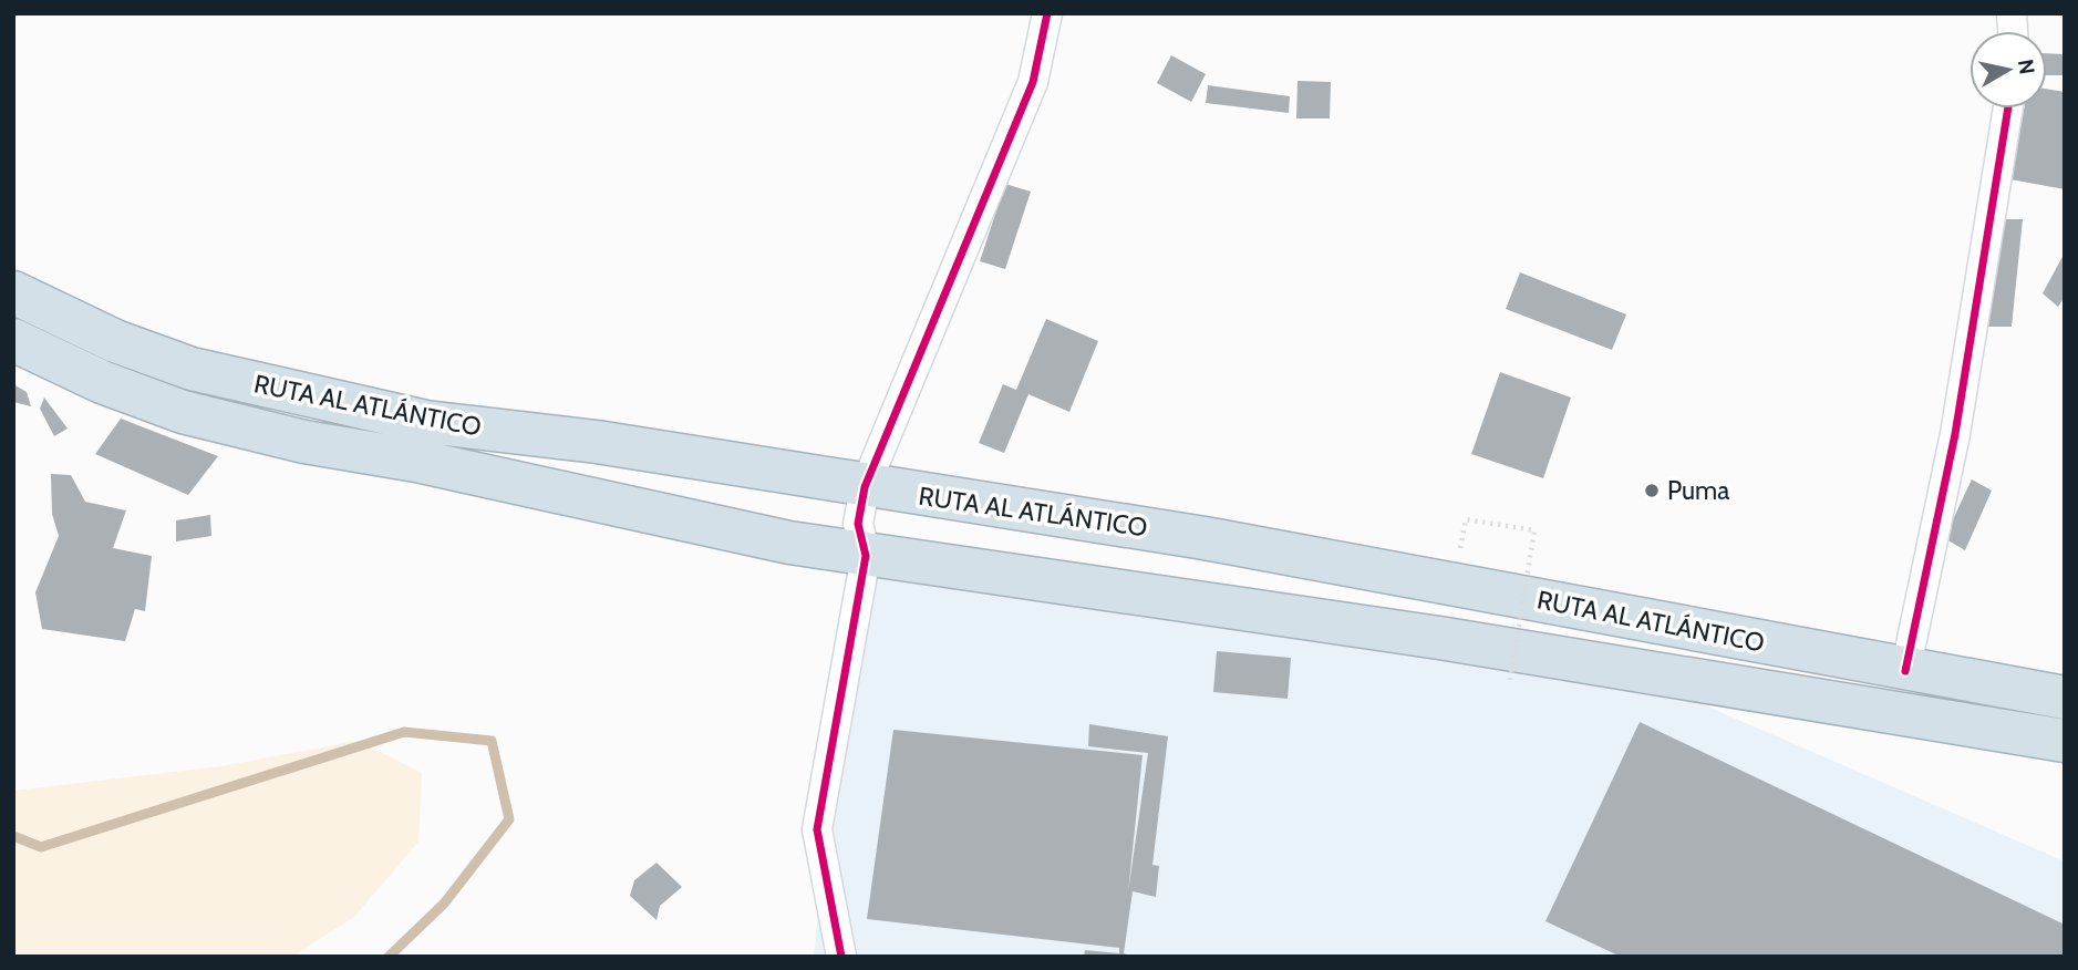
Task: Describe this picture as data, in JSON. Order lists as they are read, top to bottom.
{
  "streets": {
    "highway": ["RUTA AL ATLÁNTICO"]
  },
  "places": ["Puma"],
  "north": "right"
}
